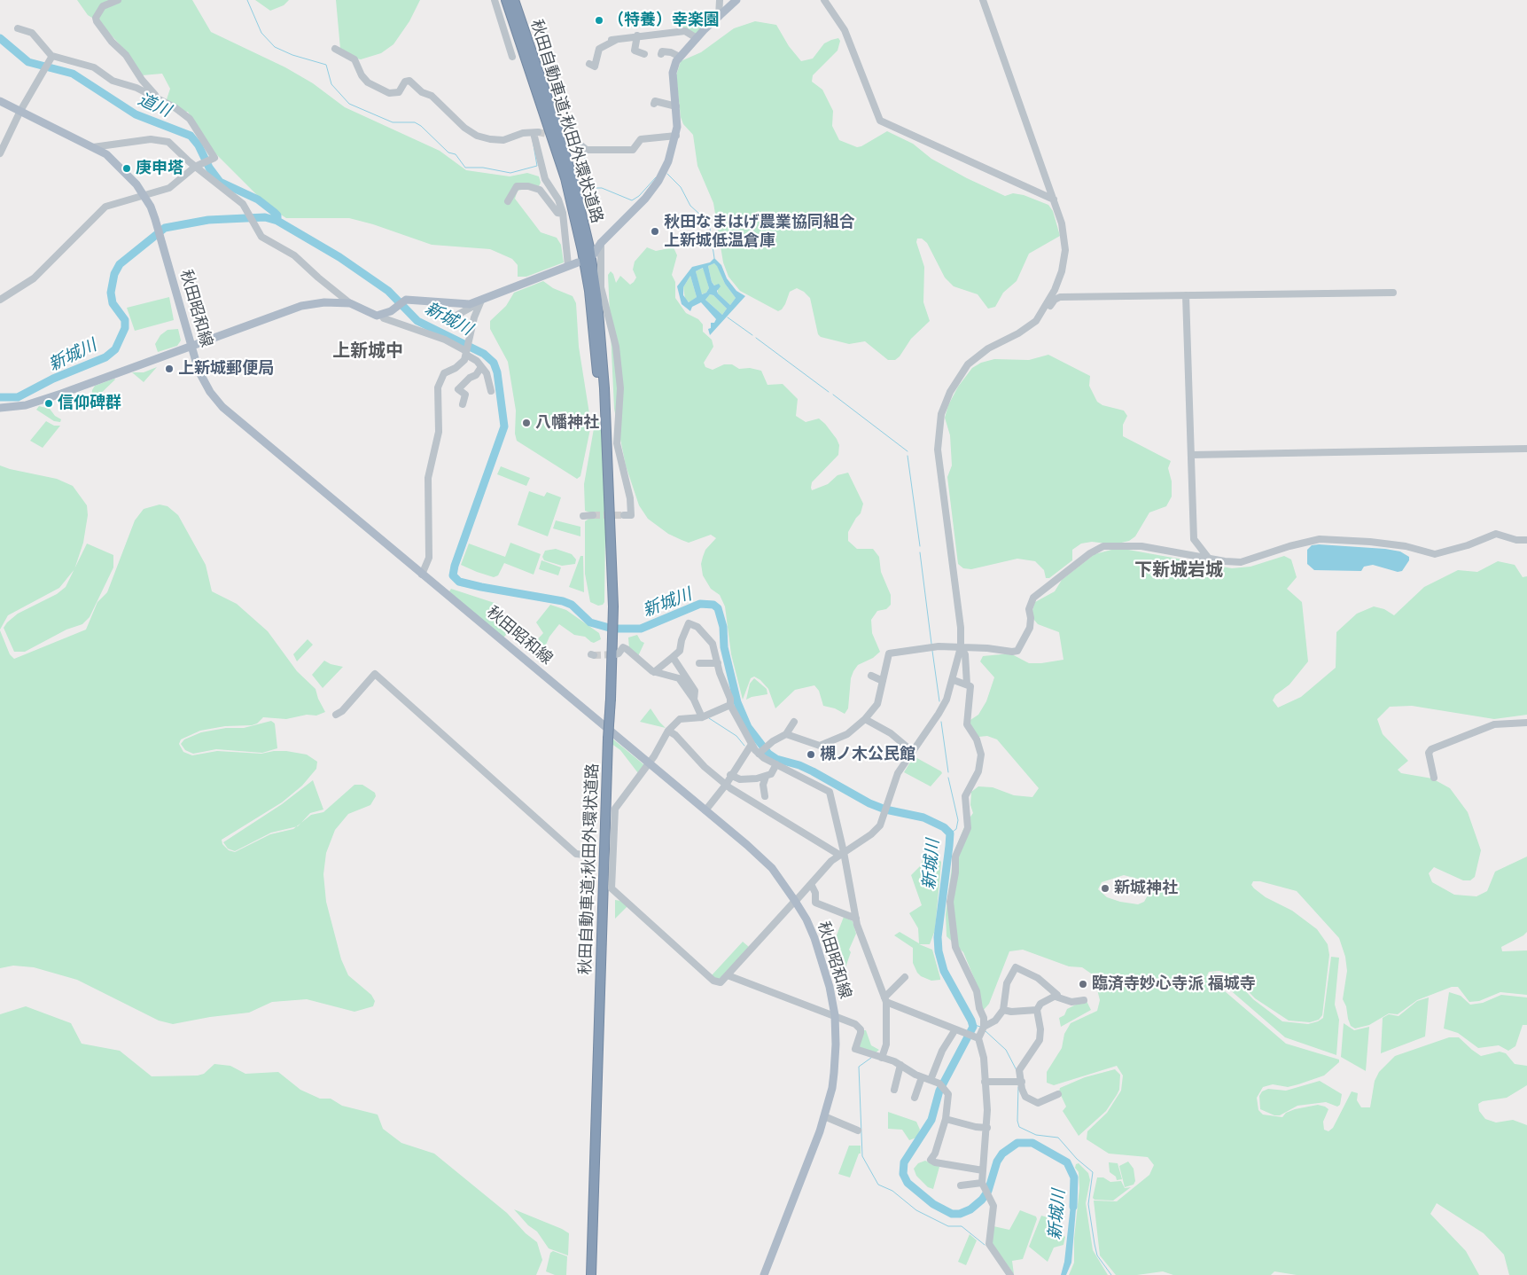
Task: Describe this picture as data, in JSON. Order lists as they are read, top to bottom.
{
  "streets": {
    "highway": ["秋田自動車道;秋田外環状道路"],
    "main road": ["秋田昭和線"]
  },
  "districts": ["上新城中", "下新城岩城"],
  "water": ["道川", "新城川"],
  "places": [
    "（特養）幸楽園",
    "庚申塔",
    "秋田なまはげ農業協同組合 上新城低温倉庫",
    "上新城郵便局",
    "信仰碑群",
    "八幡神社",
    "槻ノ木公民館",
    "新城神社",
    "臨済寺妙心寺派 福城寺"
  ]
}
